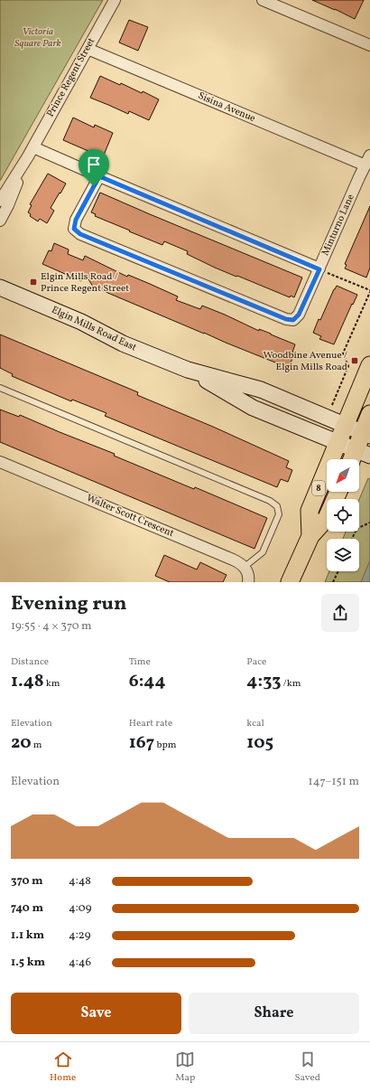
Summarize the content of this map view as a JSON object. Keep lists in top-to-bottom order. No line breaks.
{"streets":{"main road":["Elgin Mills Road East","8"],"street":["Prince Regent Street","Sisina Avenue","Minturno Lane","Walter Scott Crescent"]},"crossings":[["Prince Regent Street","Sisina Avenue"],["Sisina Avenue","Minturno Lane"],["Elgin Mills Road East","8"]],"parks":["Victoria Square Park"],"places":{"transit":["Elgin Mills Road / Prince Regent Street","Woodbine Avenue / Elgin Mills Road"]},"north":"bottom left","page":{"heading":["Evening run","19:55 · 4 × 370 m"],"stats":[["Distance","1.48 km"],["Time","6:44"],["Pace","4:33 /km"],["Elevation","20 m"],["Heart rate","167 bpm"],["kcal","105"]],"chart":["Elevation","147–151 m"],"list":[{"name":"370 m","note":"4:48"},{"name":"740 m","note":"4:09"},{"name":"1.1 km","note":"4:29"},{"name":"1.5 km","note":"4:46"}],"buttons":["Save","Share"],"tabs":["Home","Map","Saved"]}}
